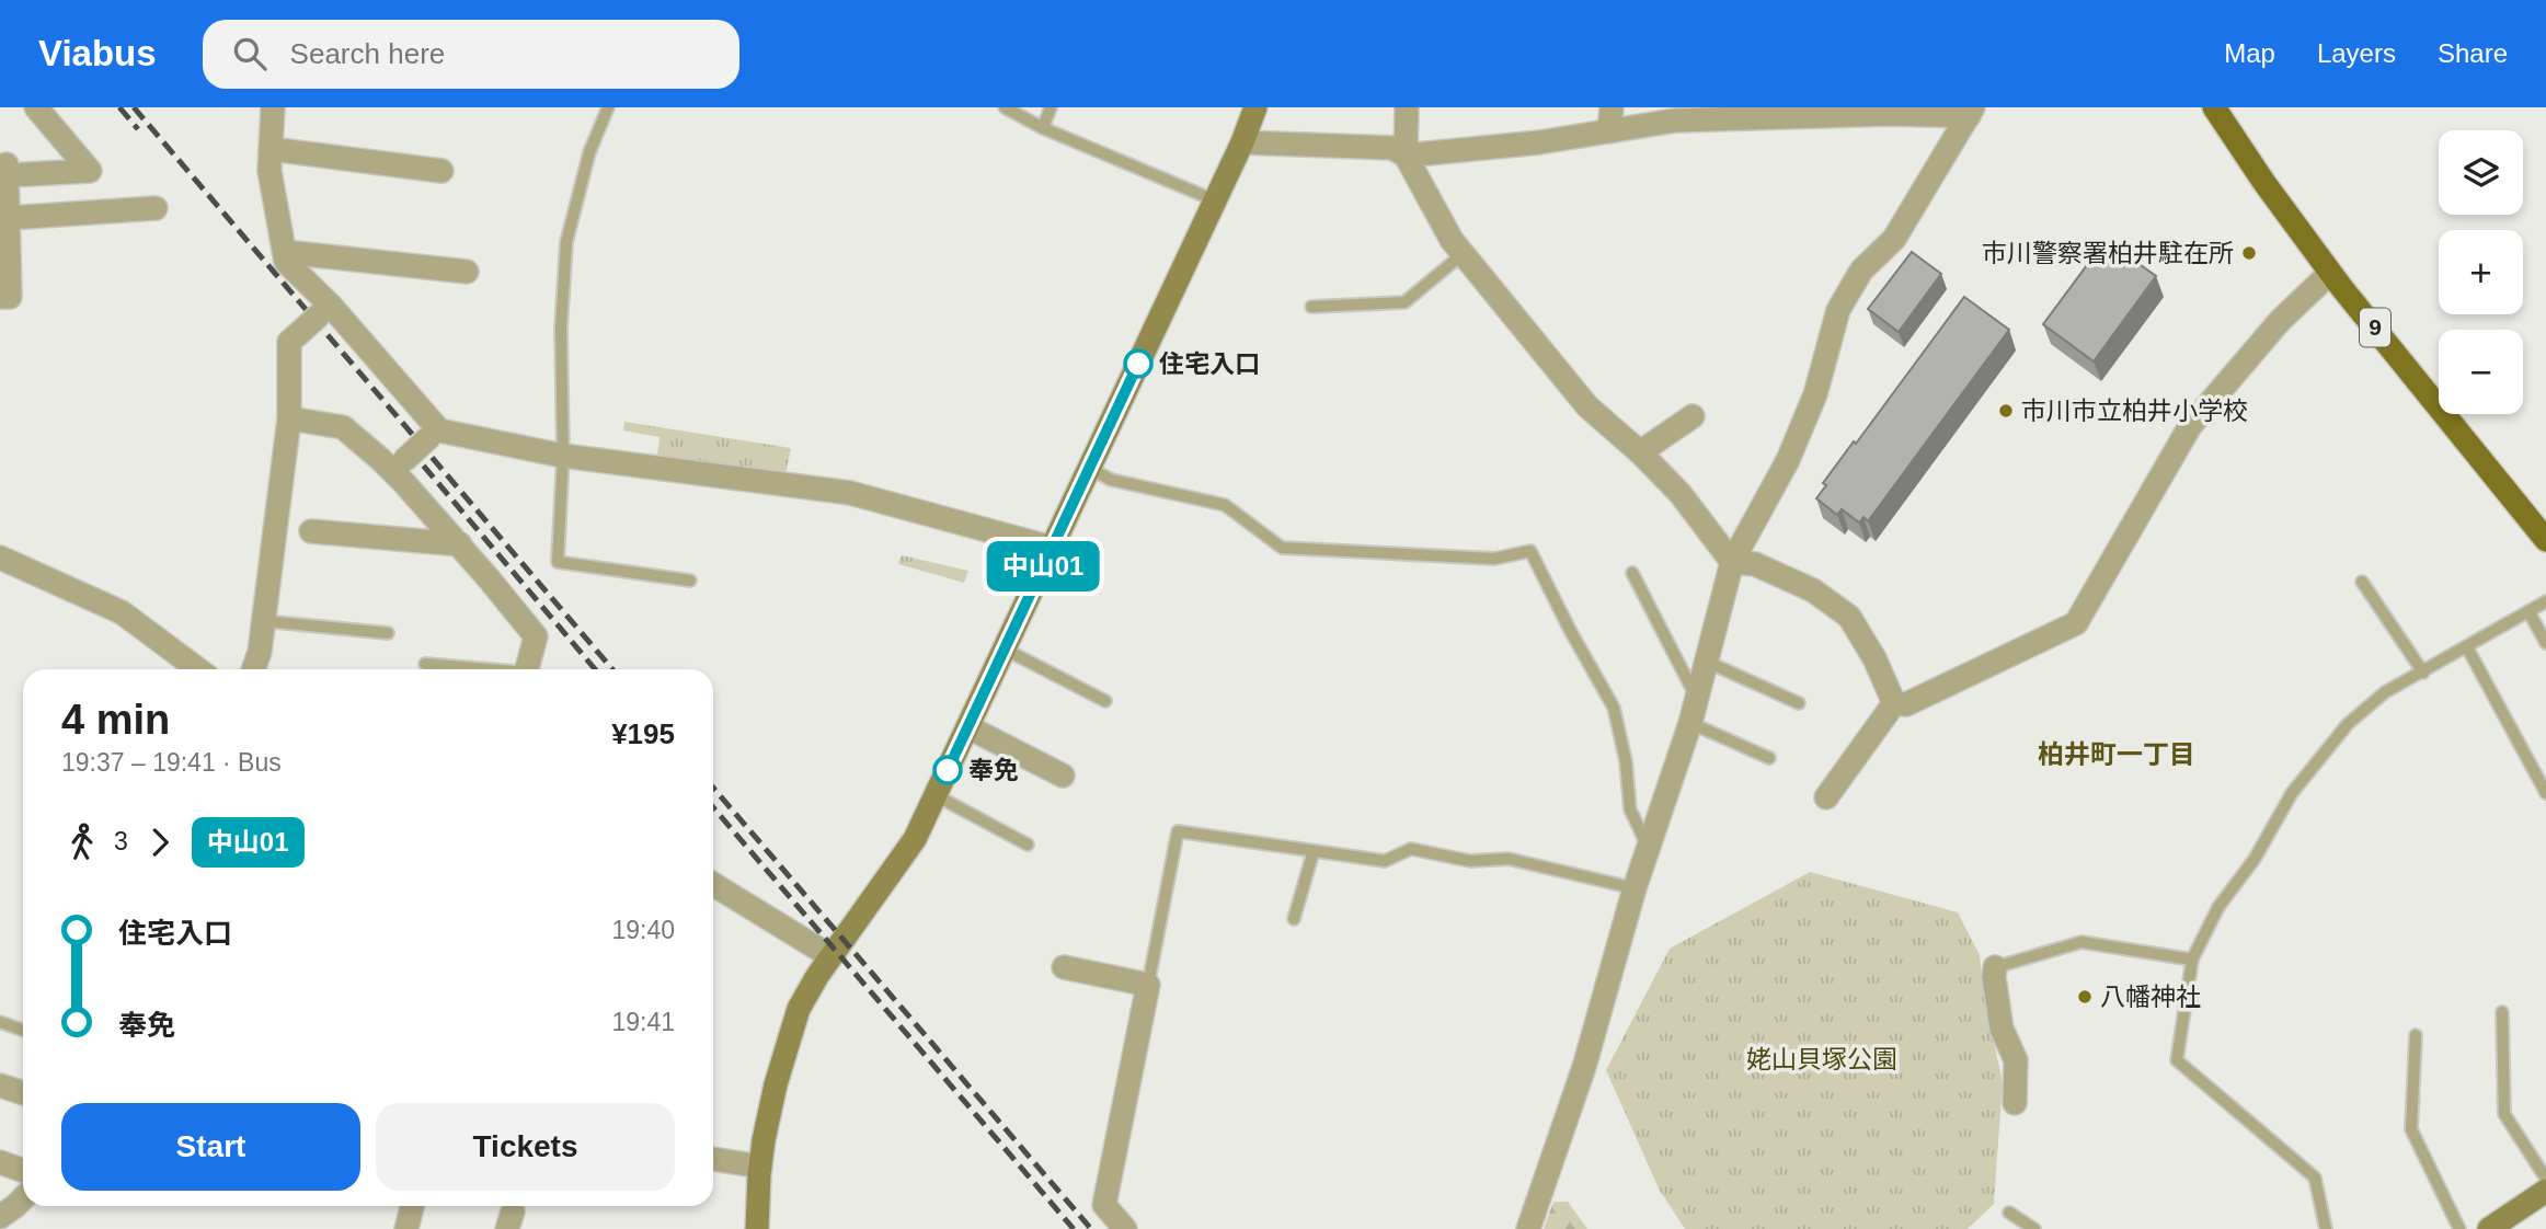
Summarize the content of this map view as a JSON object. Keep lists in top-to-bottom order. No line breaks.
{"streets":{"main road":["9"]},"districts":["柏井町一丁目"],"parks":["姥山貝塚公園"],"places":["市川警察署柏井駐在所","住宅入口","市川市立柏井小学校","奉免","八幡神社"],"lines":["bus line 中山01"],"page":{"header":"Viabus","search":"Search here","nav":["Map","Layers","Share"],"on_map":"中山01","map_buttons":["+","−"],"heading":["4 min","19:37 – 19:41 · Bus","¥195"],"legs":["3","中山01"],"list":[{"name":"住宅入口","value":"19:40"},{"name":"奉免","value":"19:41"}],"buttons":["Start","Tickets"]}}
